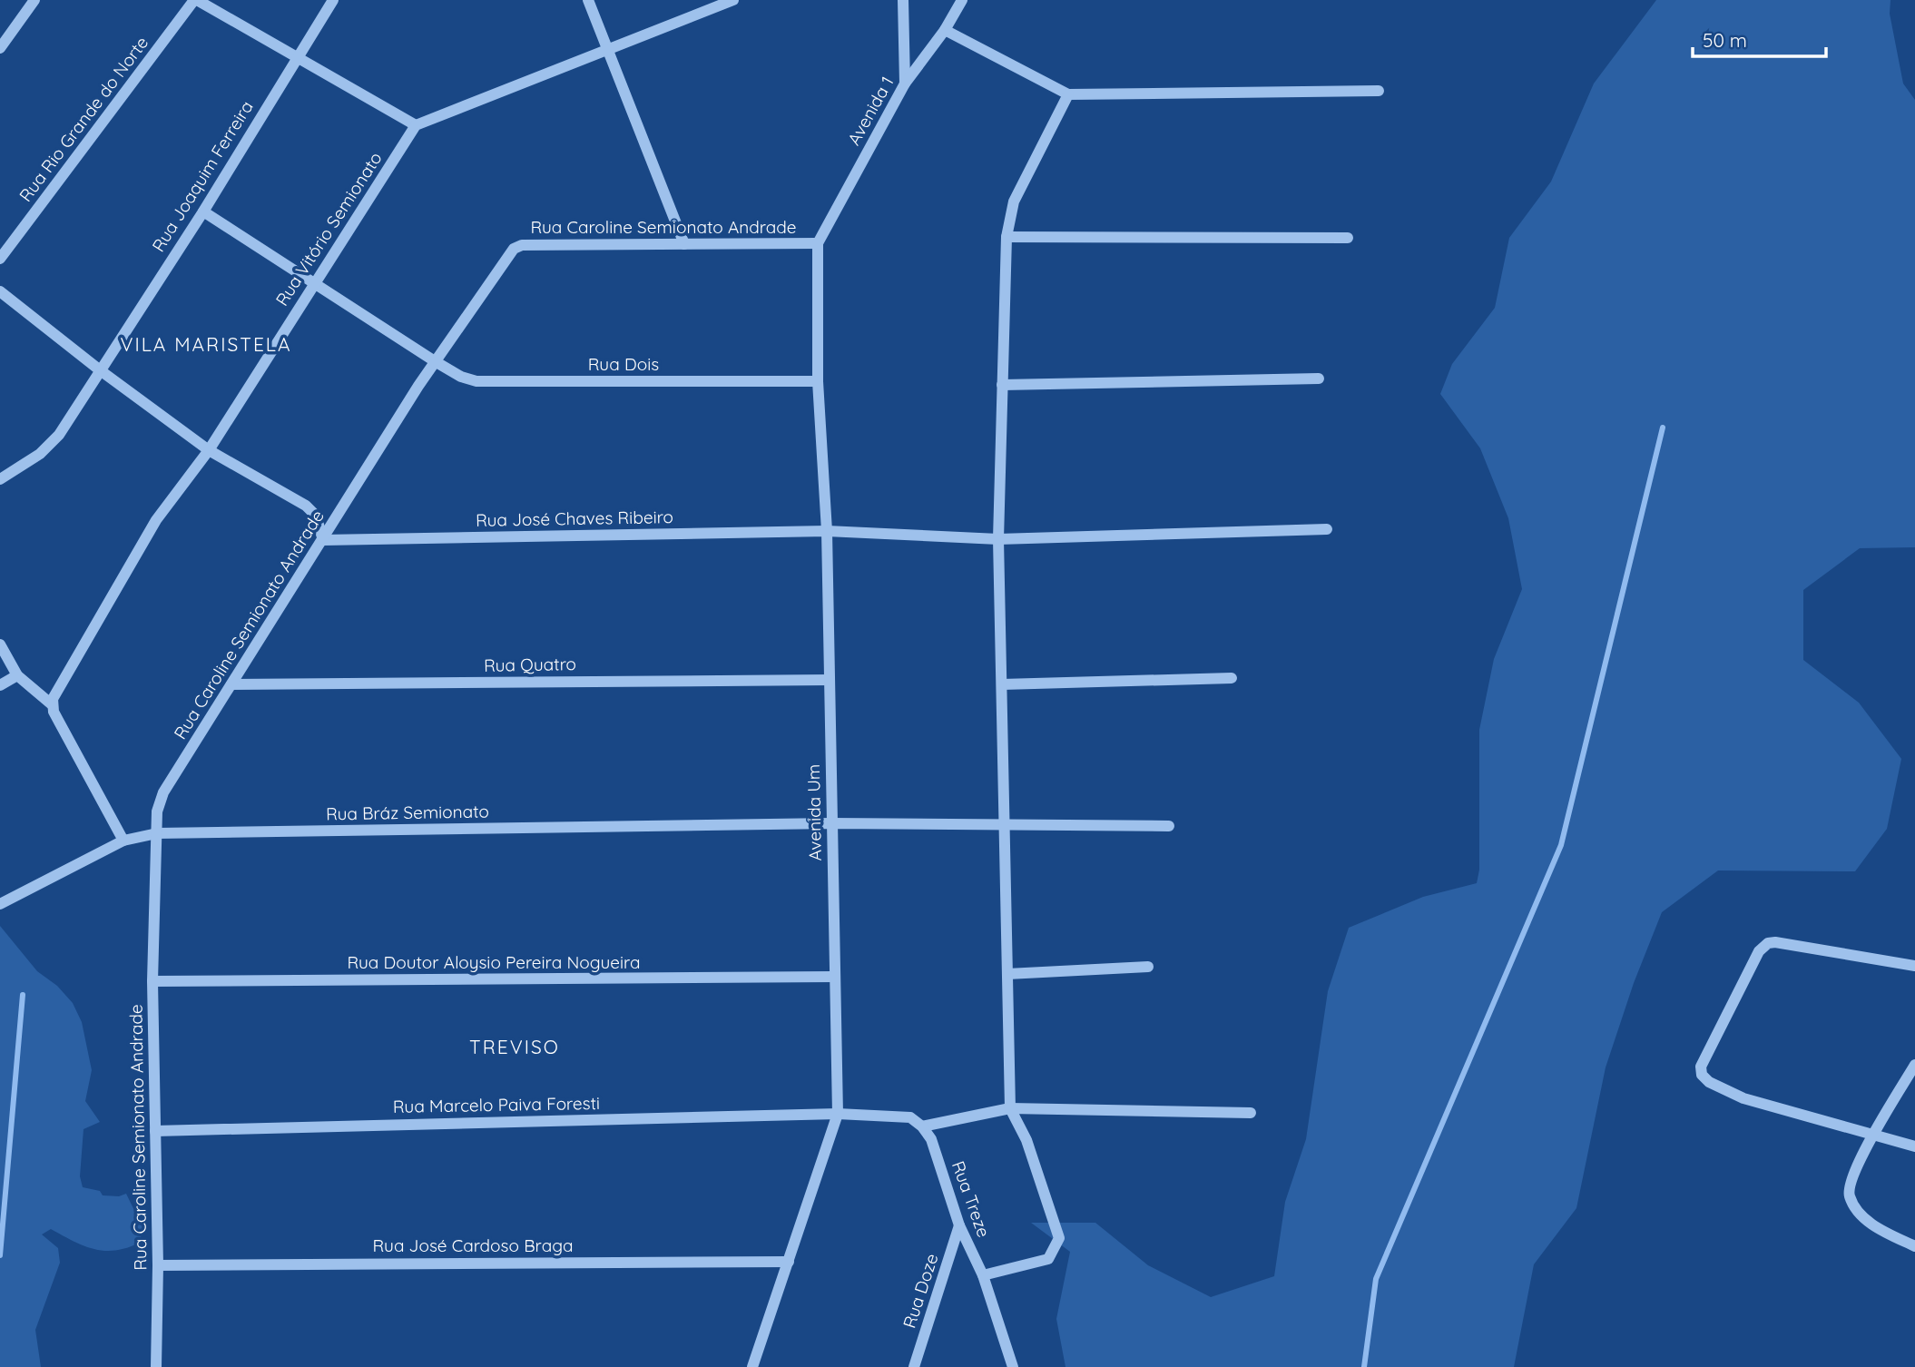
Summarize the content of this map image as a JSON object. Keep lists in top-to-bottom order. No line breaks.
{"streets":{"street":["Avenida 1","Rua Rio Grande do Norte","Rua Joaquim Ferreira","Rua Caroline Semionato Andrade","Rua Vitório Semionato","Rua Dois","Rua José Chaves Ribeiro","Rua Quatro","Rua Bráz Semionato","Avenida Um","Rua Doutor Aloysio Pereira Nogueira","Rua Marcelo Paiva Foresti","Rua Treze","Rua José Cardoso Braga","Rua Doze"]},"crossings":[["Avenida 1","Rua Caroline Semionato Andrade"],["Avenida 1","Avenida Um"],["Rua Joaquim Ferreira","Rua Dois"],["Rua Caroline Semionato Andrade","Rua Dois"],["Rua Caroline Semionato Andrade","Rua José Chaves Ribeiro"],["Rua Caroline Semionato Andrade","Rua Quatro"],["Rua Caroline Semionato Andrade","Rua Bráz Semionato"],["Rua Caroline Semionato Andrade","Avenida Um"],["Rua Caroline Semionato Andrade","Rua Doutor Aloysio Pereira Nogueira"],["Rua Caroline Semionato Andrade","Rua Marcelo Paiva Foresti"],["Rua Caroline Semionato Andrade","Rua José Cardoso Braga"],["Rua Vitório Semionato","Rua Dois"],["Rua Dois","Avenida Um"],["Rua José Chaves Ribeiro","Avenida Um"],["Rua Quatro","Avenida Um"],["Rua Bráz Semionato","Avenida Um"],["Avenida Um","Rua Doutor Aloysio Pereira Nogueira"],["Avenida Um","Rua Marcelo Paiva Foresti"],["Avenida Um","Rua José Cardoso Braga"],["Rua Treze","Rua Doze"]],"districts":["VILA MARISTELA","TREVISO"],"scale_bar":"50 m"}
